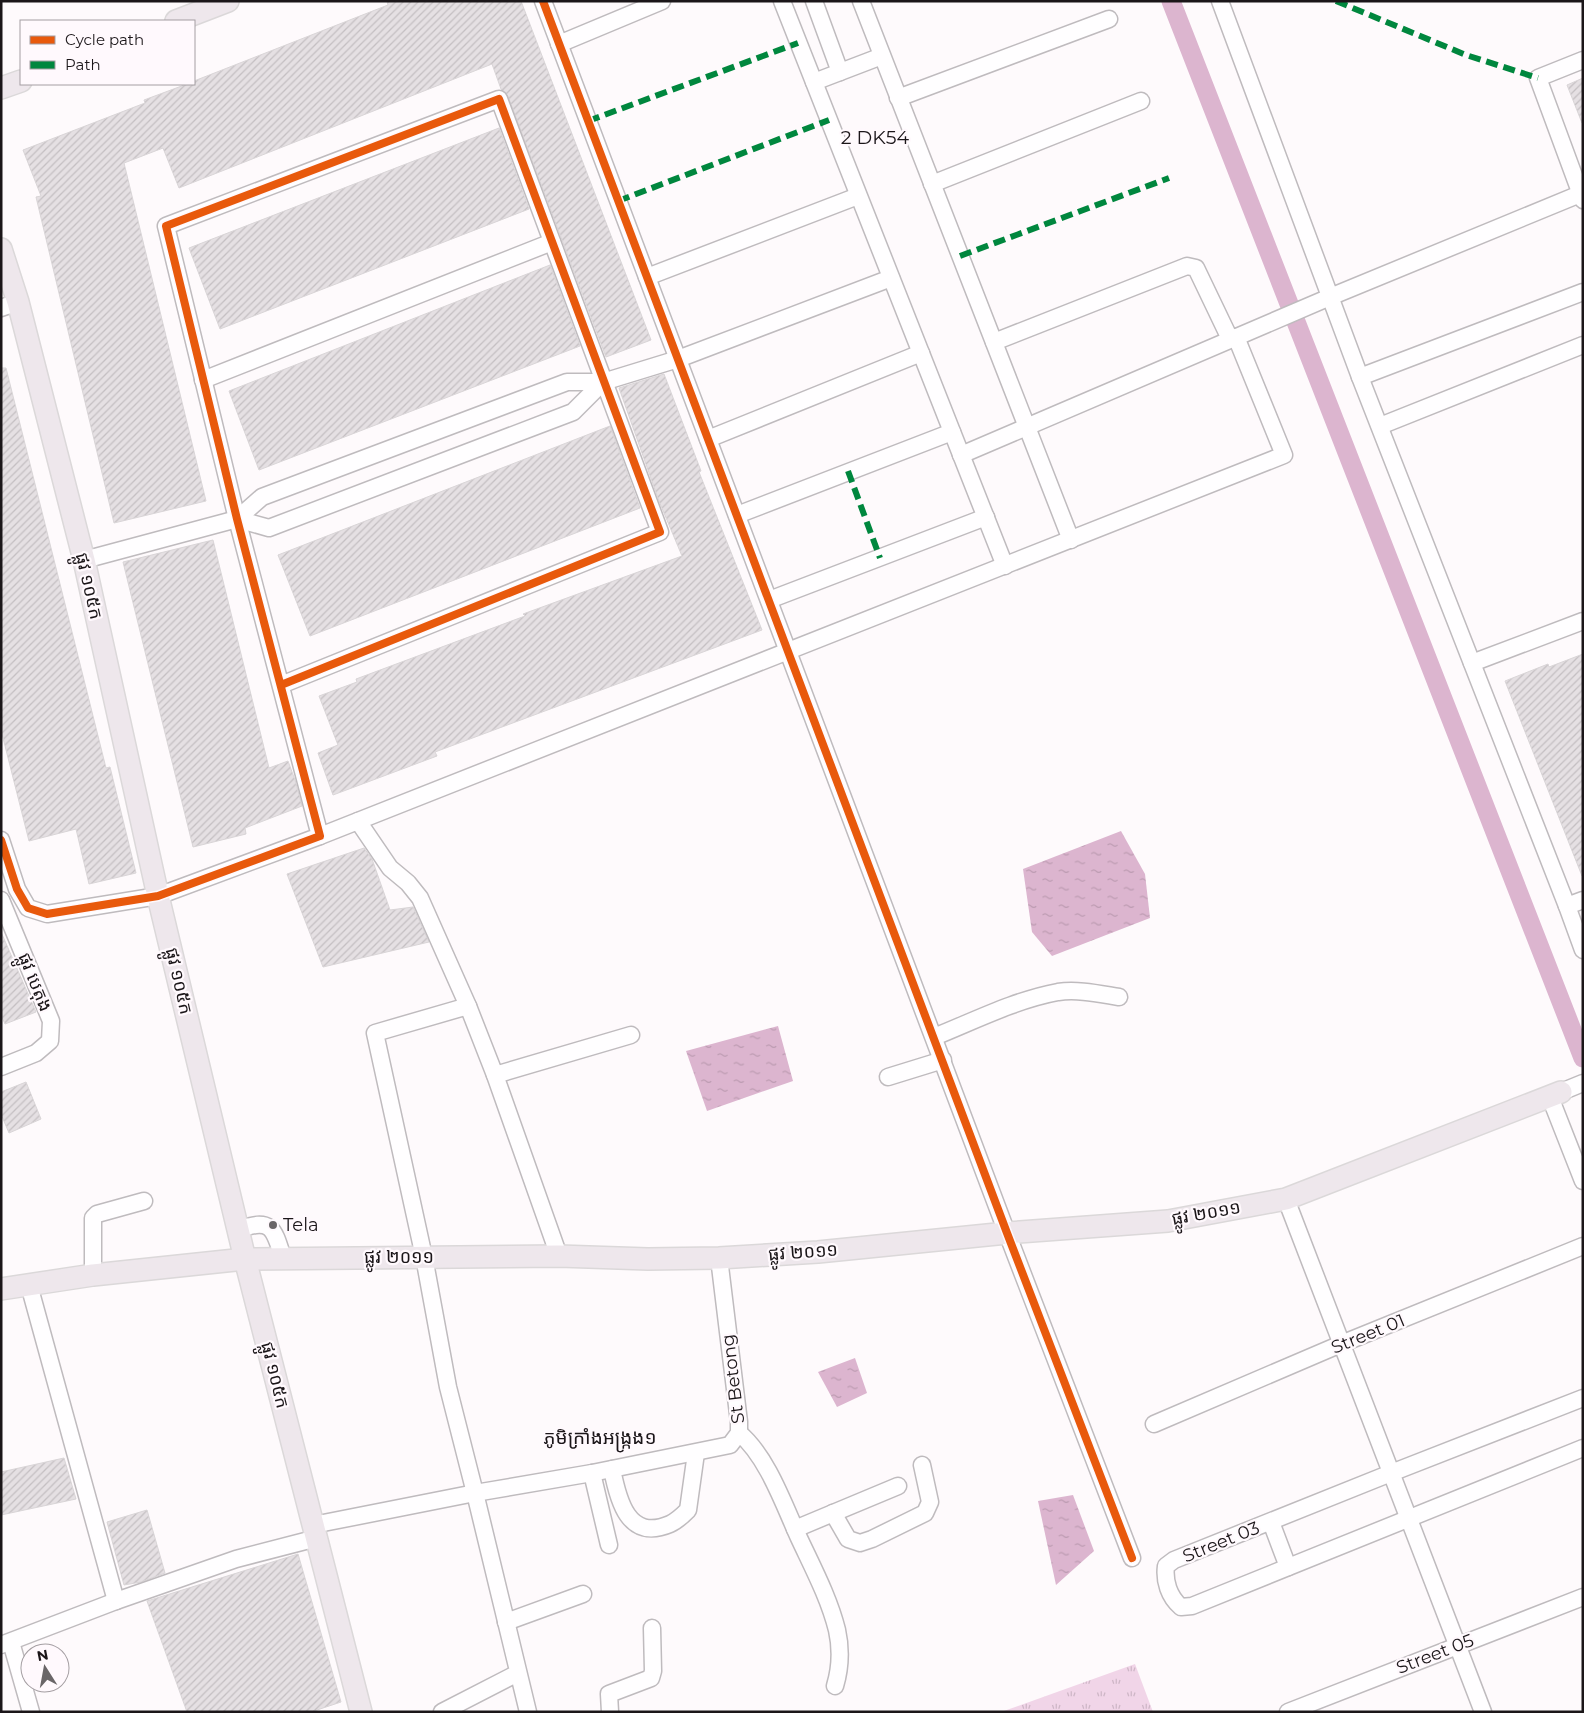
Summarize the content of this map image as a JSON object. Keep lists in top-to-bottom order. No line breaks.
{"streets":{"main road":["ផ្លូវ ១០៥ក","ផ្លូវ ២០១១"],"street":["ផ្លូវ បេតុង","Street 01","St Betong","Street 03","Street 05"]},"crossings":[["ផ្លូវ ១០៥ក","ផ្លូវ ២០១១"],["ផ្លូវ ១០៥ក","St Betong"],["ផ្លូវ ២០១១","St Betong"]],"districts":["2 DK54","ភូមិក្រាំងអង្រ្កង១"],"places":["Tela"],"legend":["Cycle path","Path"],"north":"top"}
